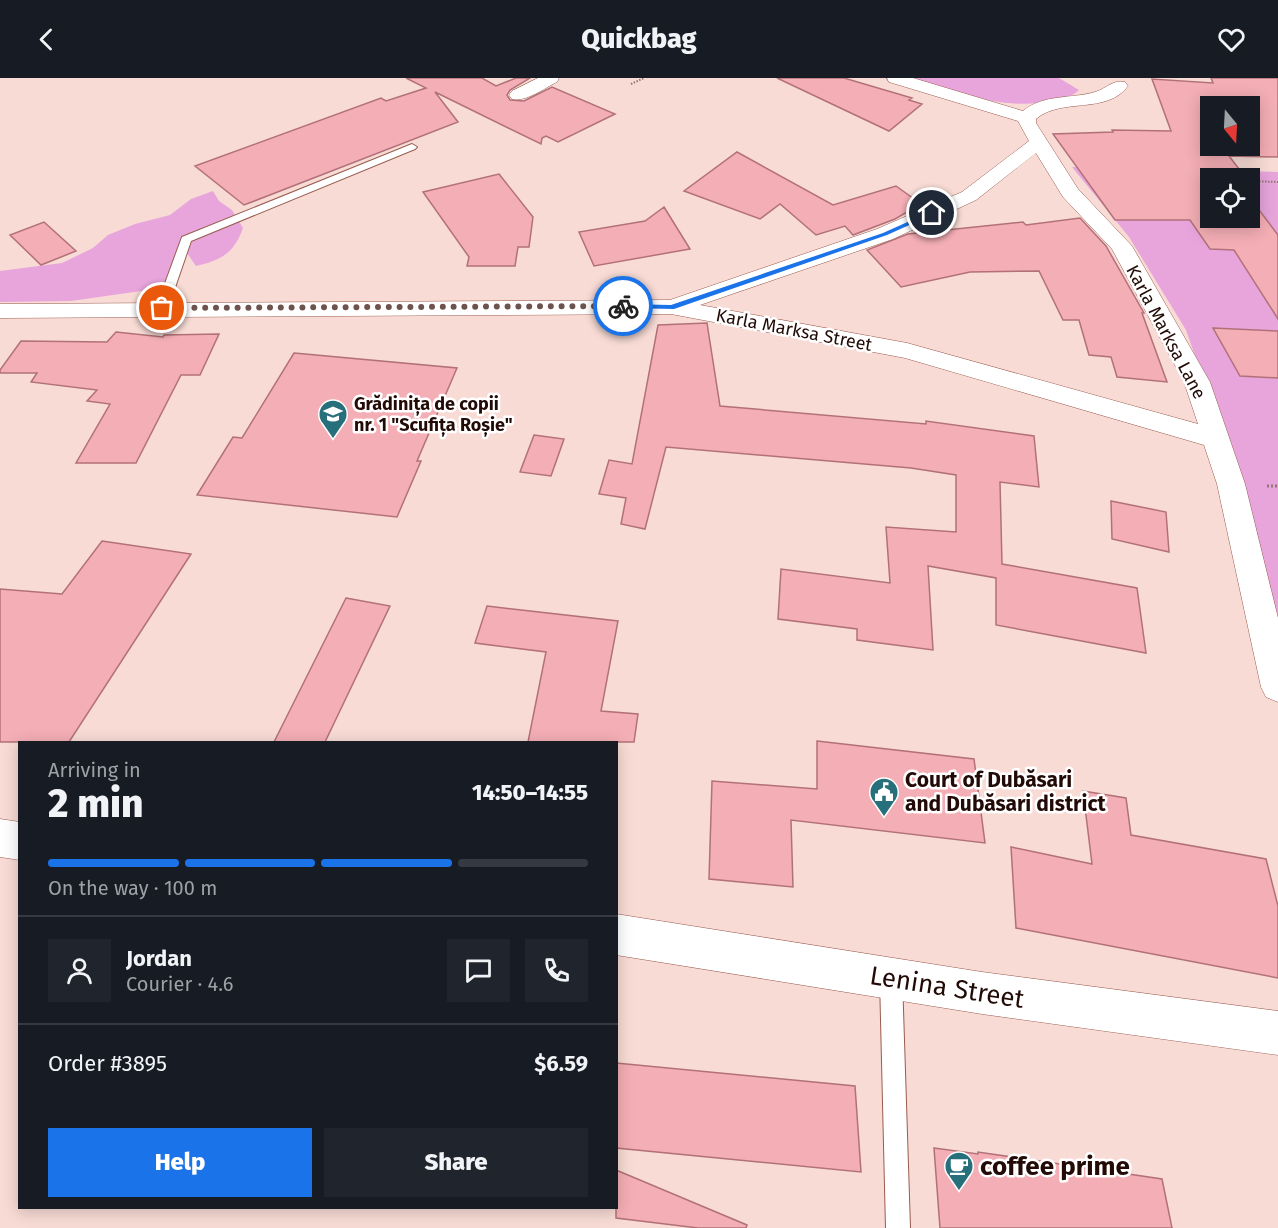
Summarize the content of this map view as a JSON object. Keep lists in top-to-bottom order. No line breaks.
{"streets":{"street":["Karla Marksa Street","Karla Marksa Lane","Lenina Street"]},"crossings":[["Karla Marksa Street","Karla Marksa Lane"]],"places":{"school or university":["Grădinița de copii nr. 1 \"Scufița Roșie\""],"public building":["Court of Dubăsari and Dubăsari district"],"cafe":["coffee prime"]},"north":"bottom","page":{"header":"Quickbag","heading":["2 min","Arriving in","14:50–14:55"],"panel":["Jordan","Courier · 4.6","Order #3895","$6.59"],"bar":"On the way · 100 m","buttons":["Help","Share"]}}
